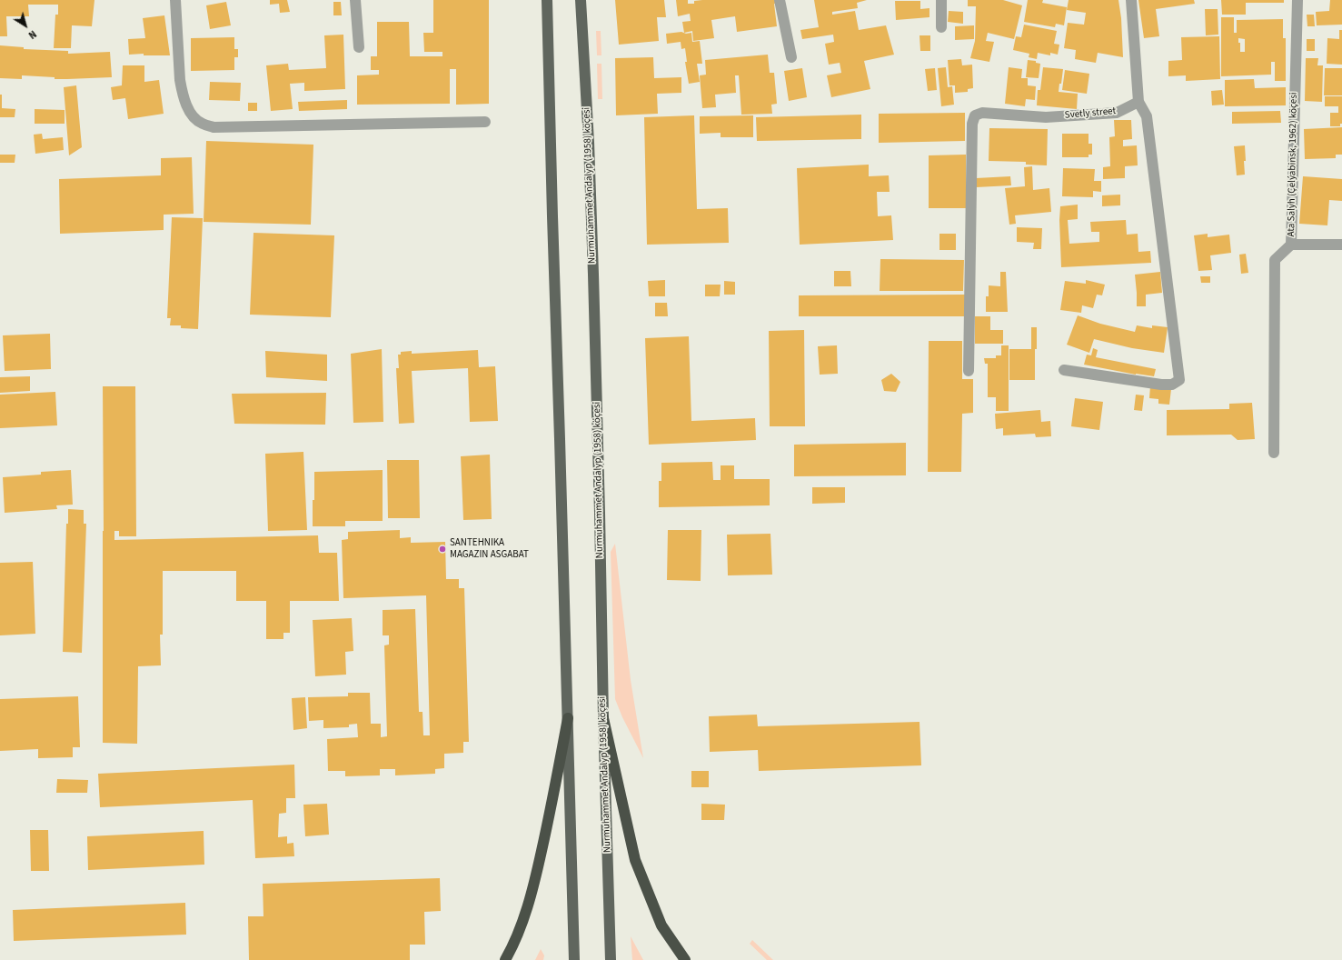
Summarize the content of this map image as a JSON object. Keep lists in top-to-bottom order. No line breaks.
{"streets":{"main road":["Nurmuhammet Andalyp (1958) köçesi"],"street":["Svetly street","Ata Salyh (Çelýabinsk, 1962) köçesi"]},"places":["SANTEHNIKA MAGAZIN ASGABAT"],"north":"bottom right"}
